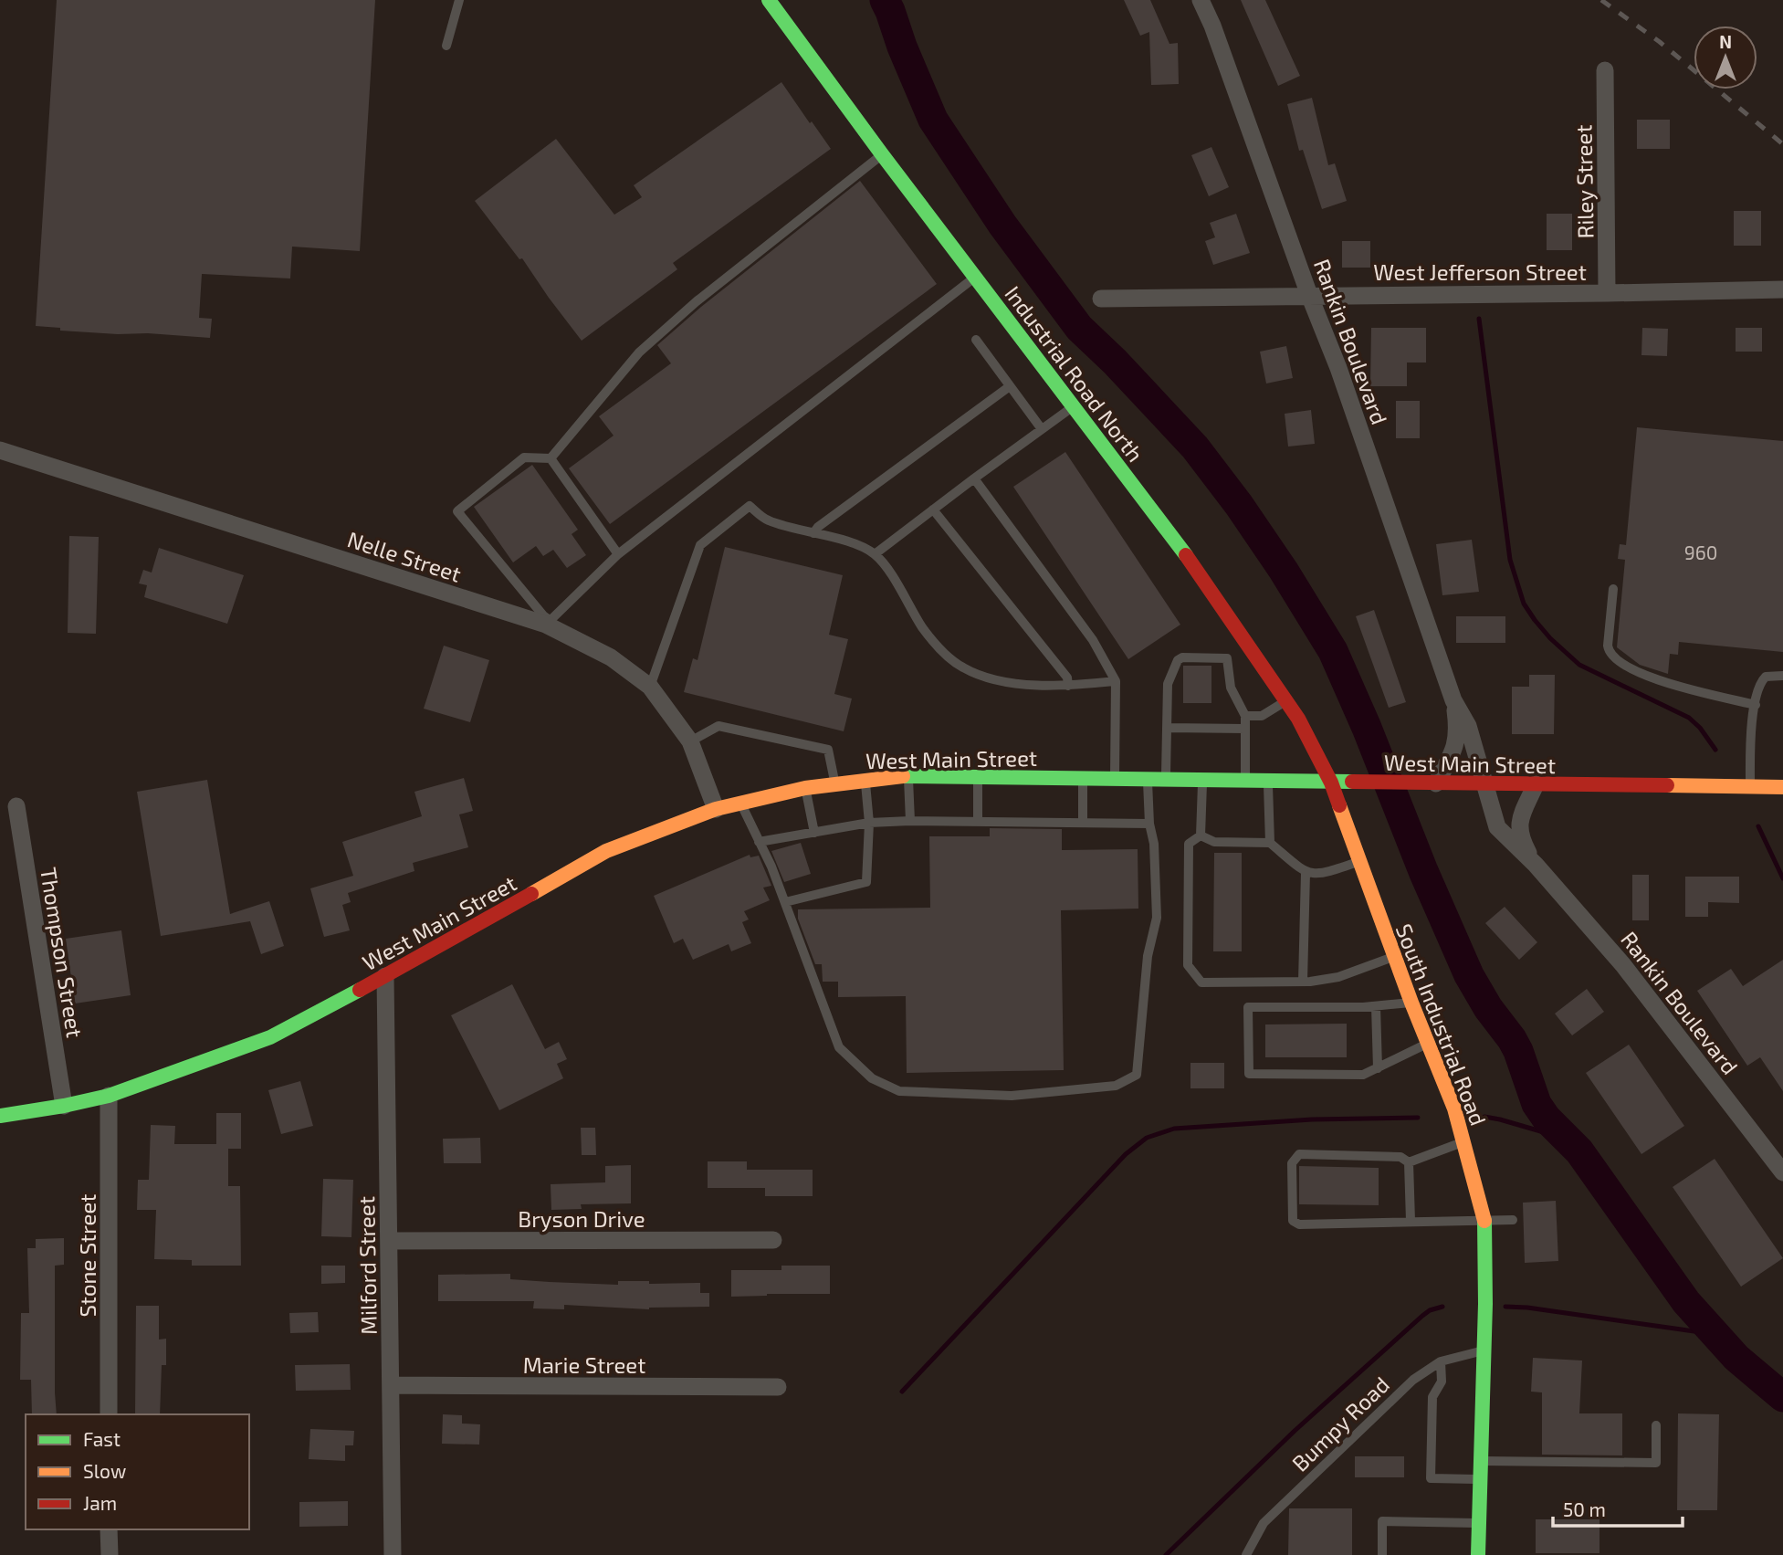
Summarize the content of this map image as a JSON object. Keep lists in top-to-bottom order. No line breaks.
{"streets":{"main road":["Industrial Road North","West Main Street","South Industrial Road"],"street":["Riley Street","West Jefferson Street","Rankin Boulevard","Nelle Street","Thompson Street","Bryson Drive","Stone Street","Milford Street","Marie Street"],"lane":["Bumpy Road"]},"crossings":[["Riley Street","West Jefferson Street"],["West Jefferson Street","Rankin Boulevard"],["Rankin Boulevard","West Main Street"],["Industrial Road North","West Main Street"],["Industrial Road North","South Industrial Road"],["Nelle Street","West Main Street"],["West Main Street","Thompson Street"],["West Main Street","South Industrial Road"],["West Main Street","Stone Street"],["West Main Street","Milford Street"],["South Industrial Road","Bumpy Road"],["Bryson Drive","Milford Street"],["Milford Street","Marie Street"]],"house_numbers":["960"],"legend":["Fast","Slow","Jam"],"scale_bar":"50 m","north":"top"}
